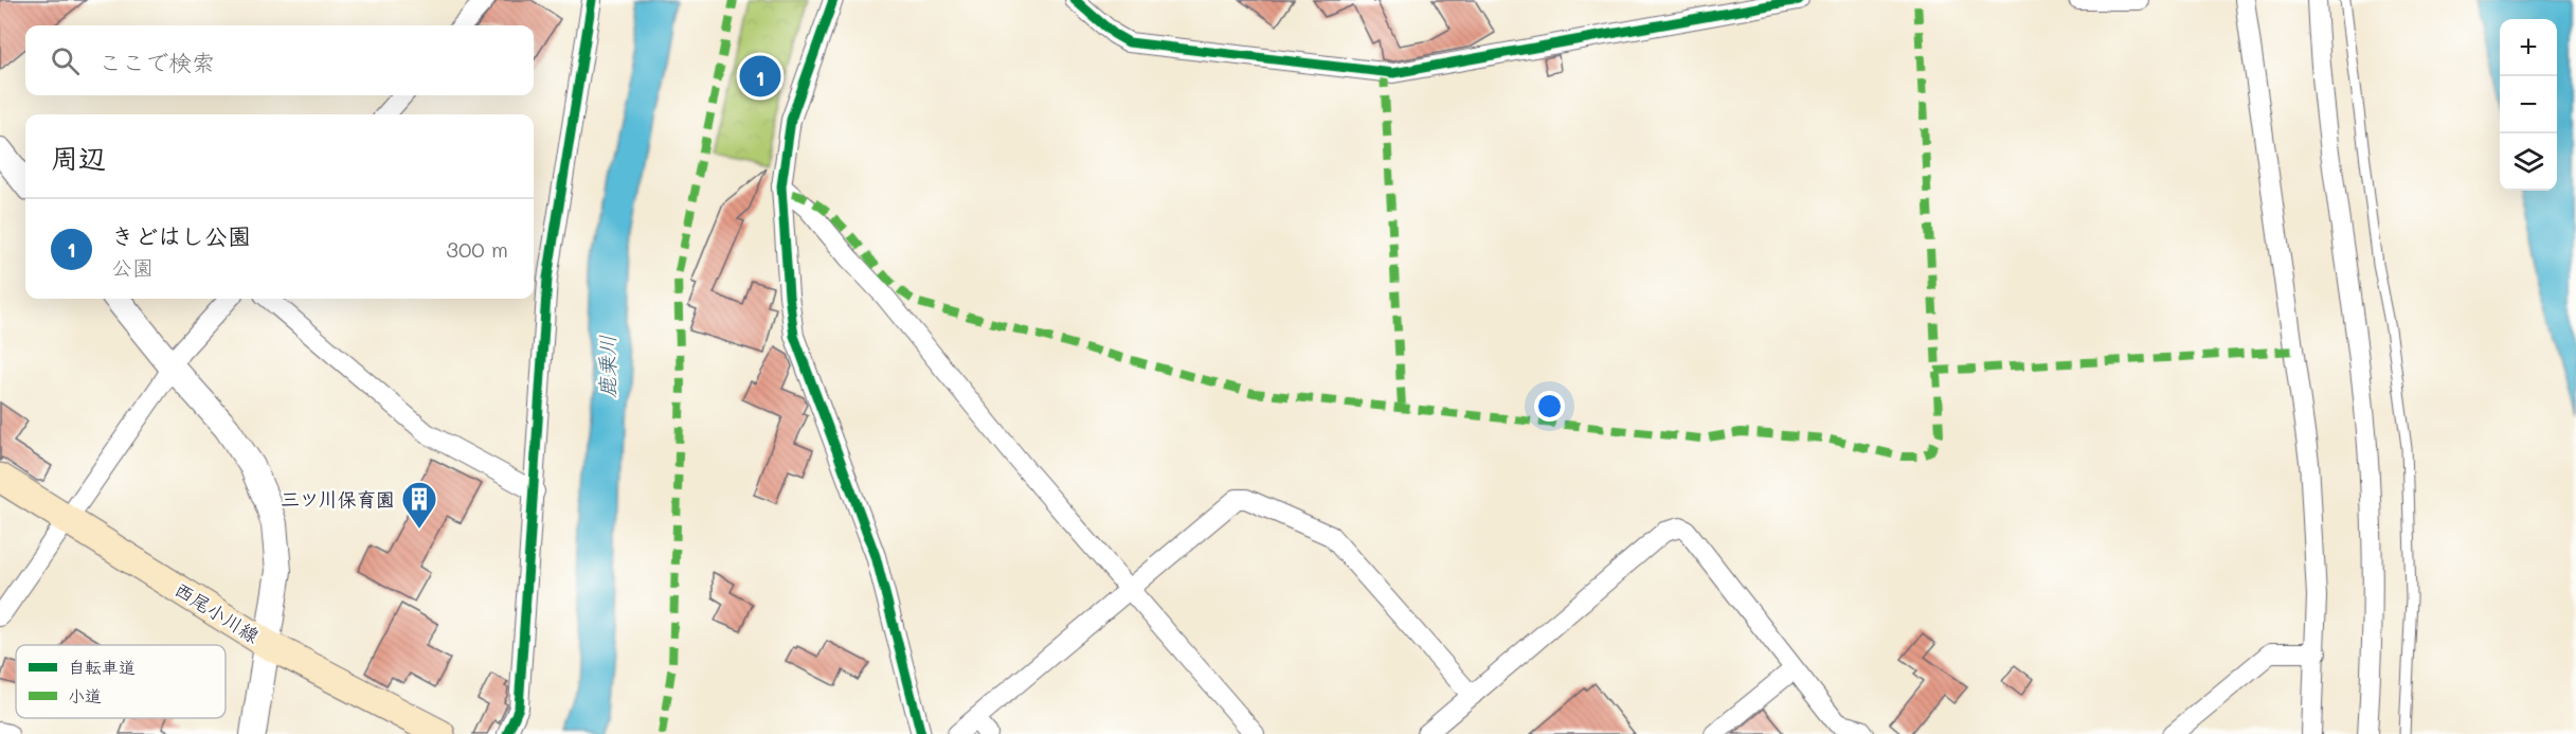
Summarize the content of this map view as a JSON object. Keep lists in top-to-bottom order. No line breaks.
{"streets":{"main road":["西尾小川線"]},"water":["鹿乗川"],"places":{"building":["三ツ川保育園"]},"legend":["自転車道","小道"],"page":{"map_buttons":["+","−"],"search":"ここで検索","pins":"1","heading":"周辺","list":[{"mark":"1","name":"きどはし公園","note":"公園","value":"300 m"}]}}
